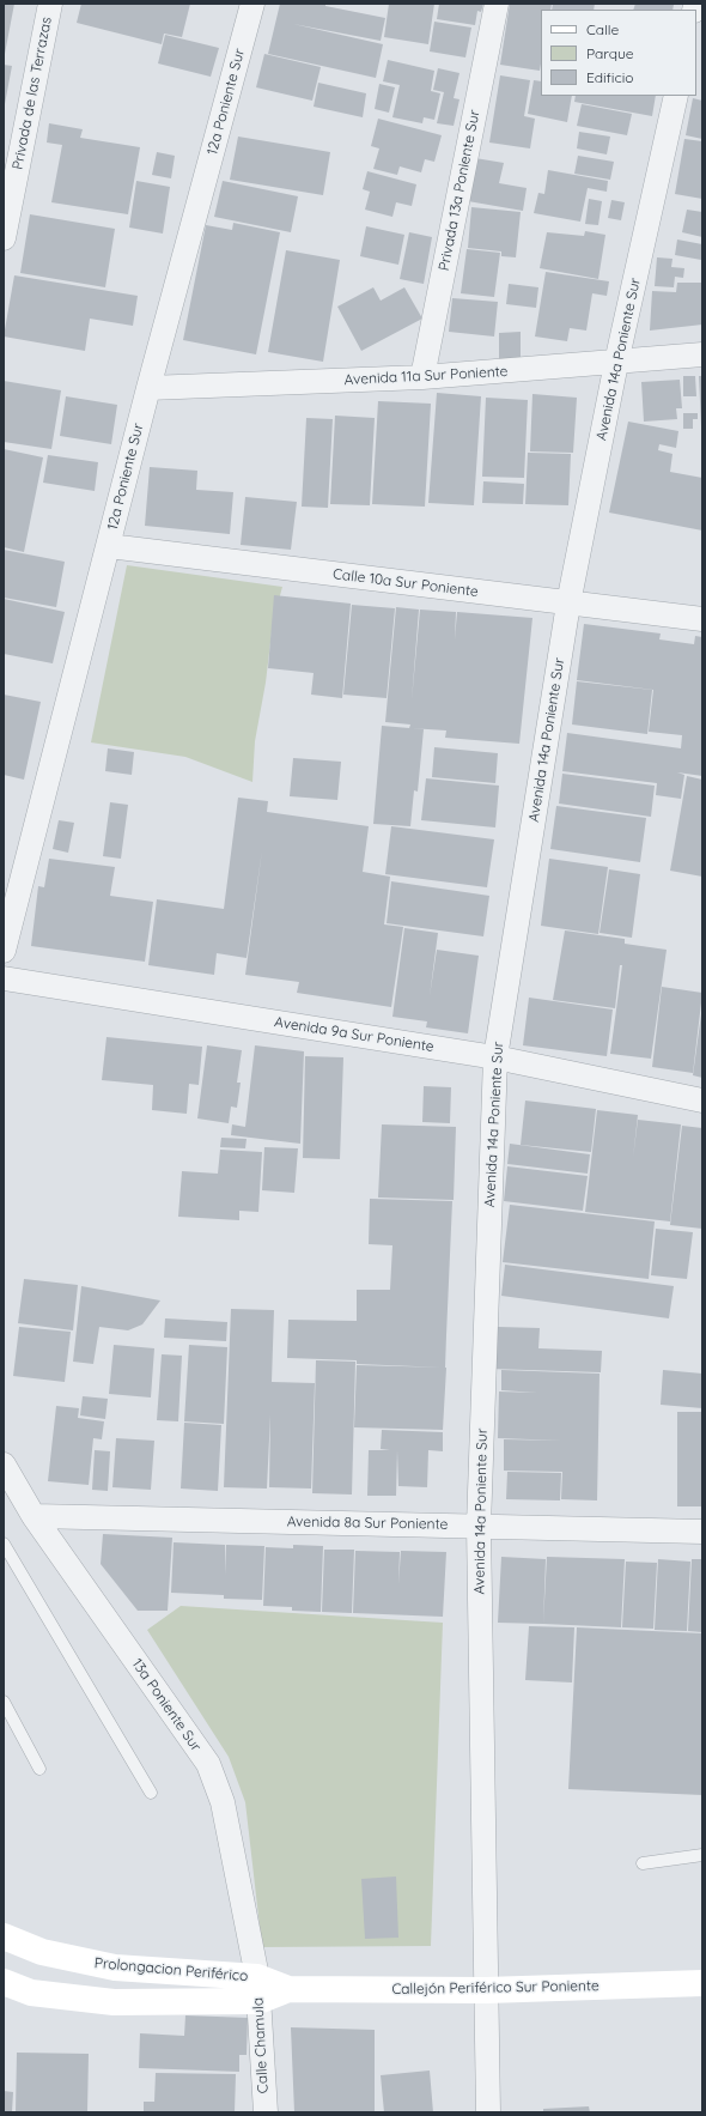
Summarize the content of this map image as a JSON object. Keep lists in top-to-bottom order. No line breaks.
{"streets":{"main road":["Prolongacion Periférico","Callejón Periférico Sur Poniente"],"street":["Privada de las Terrazas","12a Poniente Sur","Privada 13a Poniente Sur","Avenida 14a Poniente Sur","Avenida 11a Sur Poniente","Calle 10a Sur Poniente","Avenida 9a Sur Poniente","Avenida 8a Sur Poniente","13a Poniente Sur","Calle Chamula"]},"crossings":[["12a Poniente Sur","Avenida 11a Sur Poniente"],["12a Poniente Sur","Calle 10a Sur Poniente"],["Privada 13a Poniente Sur","Avenida 11a Sur Poniente"],["Avenida 14a Poniente Sur","Avenida 11a Sur Poniente"],["Avenida 14a Poniente Sur","Calle 10a Sur Poniente"],["Avenida 14a Poniente Sur","Avenida 9a Sur Poniente"],["Avenida 14a Poniente Sur","Avenida 8a Sur Poniente"],["Avenida 14a Poniente Sur","Callejón Periférico Sur Poniente"],["Avenida 8a Sur Poniente","13a Poniente Sur"],["13a Poniente Sur","Prolongacion Periférico"],["13a Poniente Sur","Callejón Periférico Sur Poniente"],["13a Poniente Sur","Calle Chamula"],["Prolongacion Periférico","Callejón Periférico Sur Poniente"],["Prolongacion Periférico","Calle Chamula"],["Callejón Periférico Sur Poniente","Calle Chamula"]],"legend":["Calle","Parque","Edificio"]}
